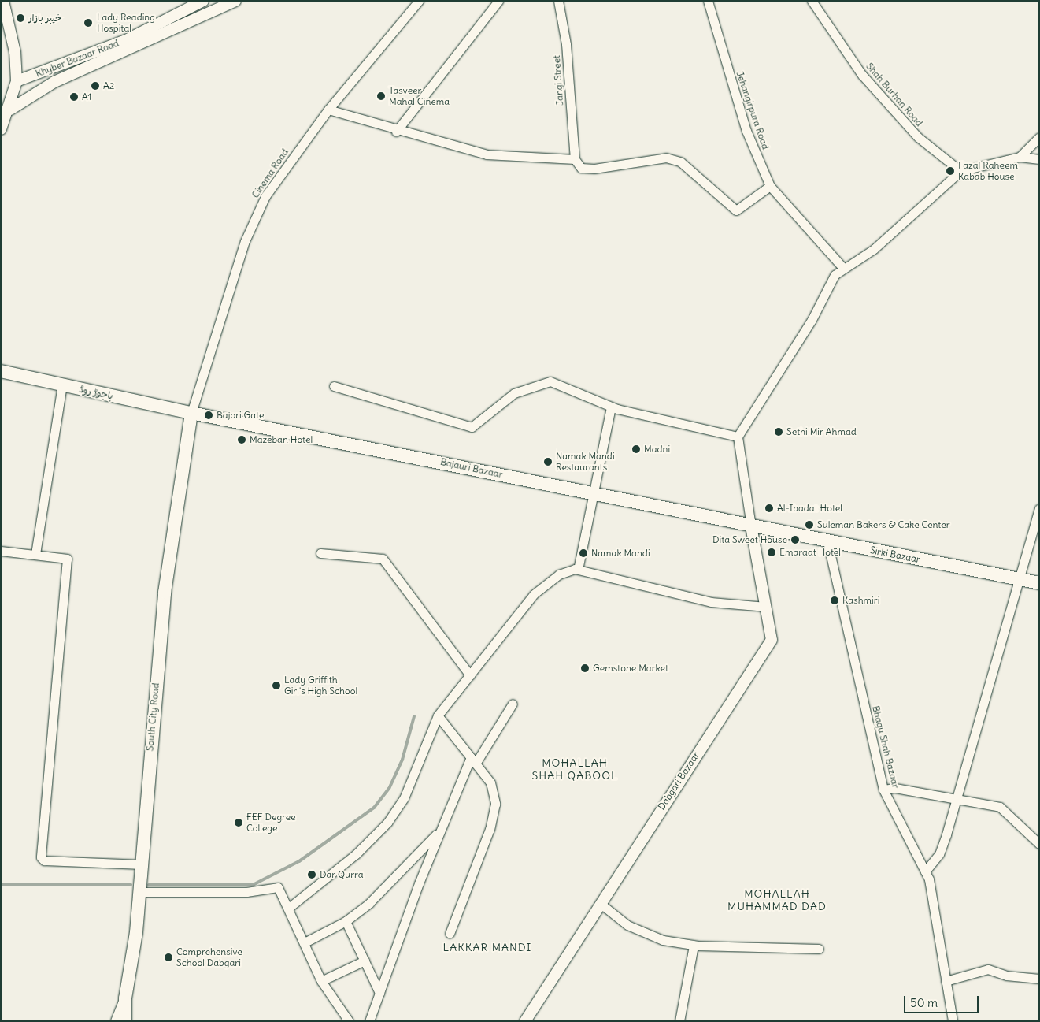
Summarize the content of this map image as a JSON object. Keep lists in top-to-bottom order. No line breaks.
{"streets":{"main road":["باجوڑ روڈ","Bajauri Bazaar","Sirki Bazaar","South City Road"],"street":["Khyber Bazaar Road","Jangi Street","Shah Burhan Road","Jehangirpura Road","Cinema Road","Bhagu Shah Bazaar","Dabgari Bazaar"]},"crossings":[["Cinema Road","باجوڑ روڈ"],["Cinema Road","Bajauri Bazaar"],["Cinema Road","South City Road"],["باجوڑ روڈ","Bajauri Bazaar"],["باجوڑ روڈ","South City Road"],["Bajauri Bazaar","Sirki Bazaar"],["Bajauri Bazaar","South City Road"],["Bajauri Bazaar","Dabgari Bazaar"],["Sirki Bazaar","Bhagu Shah Bazaar"],["Sirki Bazaar","Dabgari Bazaar"]],"districts":["MOHALLAH SHAH QABOOL","MOHALLAH MUHAMMAD DAD","LAKKAR MANDI"],"places":["خیبر بازار","Lady Reading Hospital","A2","Tasveer Mahal Cinema","A1","Fazal Raheem Kabab House","Bajori Gate","Sethi Mir Ahmad","Mazeban Hotel","Madni","Namak Mandi Restaurants","Al-Ibadat Hotel","Suleman Bakers & Cake Center","Dita Sweet House","Emaraat Hotel","Namak Mandi","Kashmiri","Gemstone Market","Lady Griffith Girl's High School","FEF Degree College","Dar Qurra","Comprehensive School Dabgari"],"scale_bar":"50 m"}
